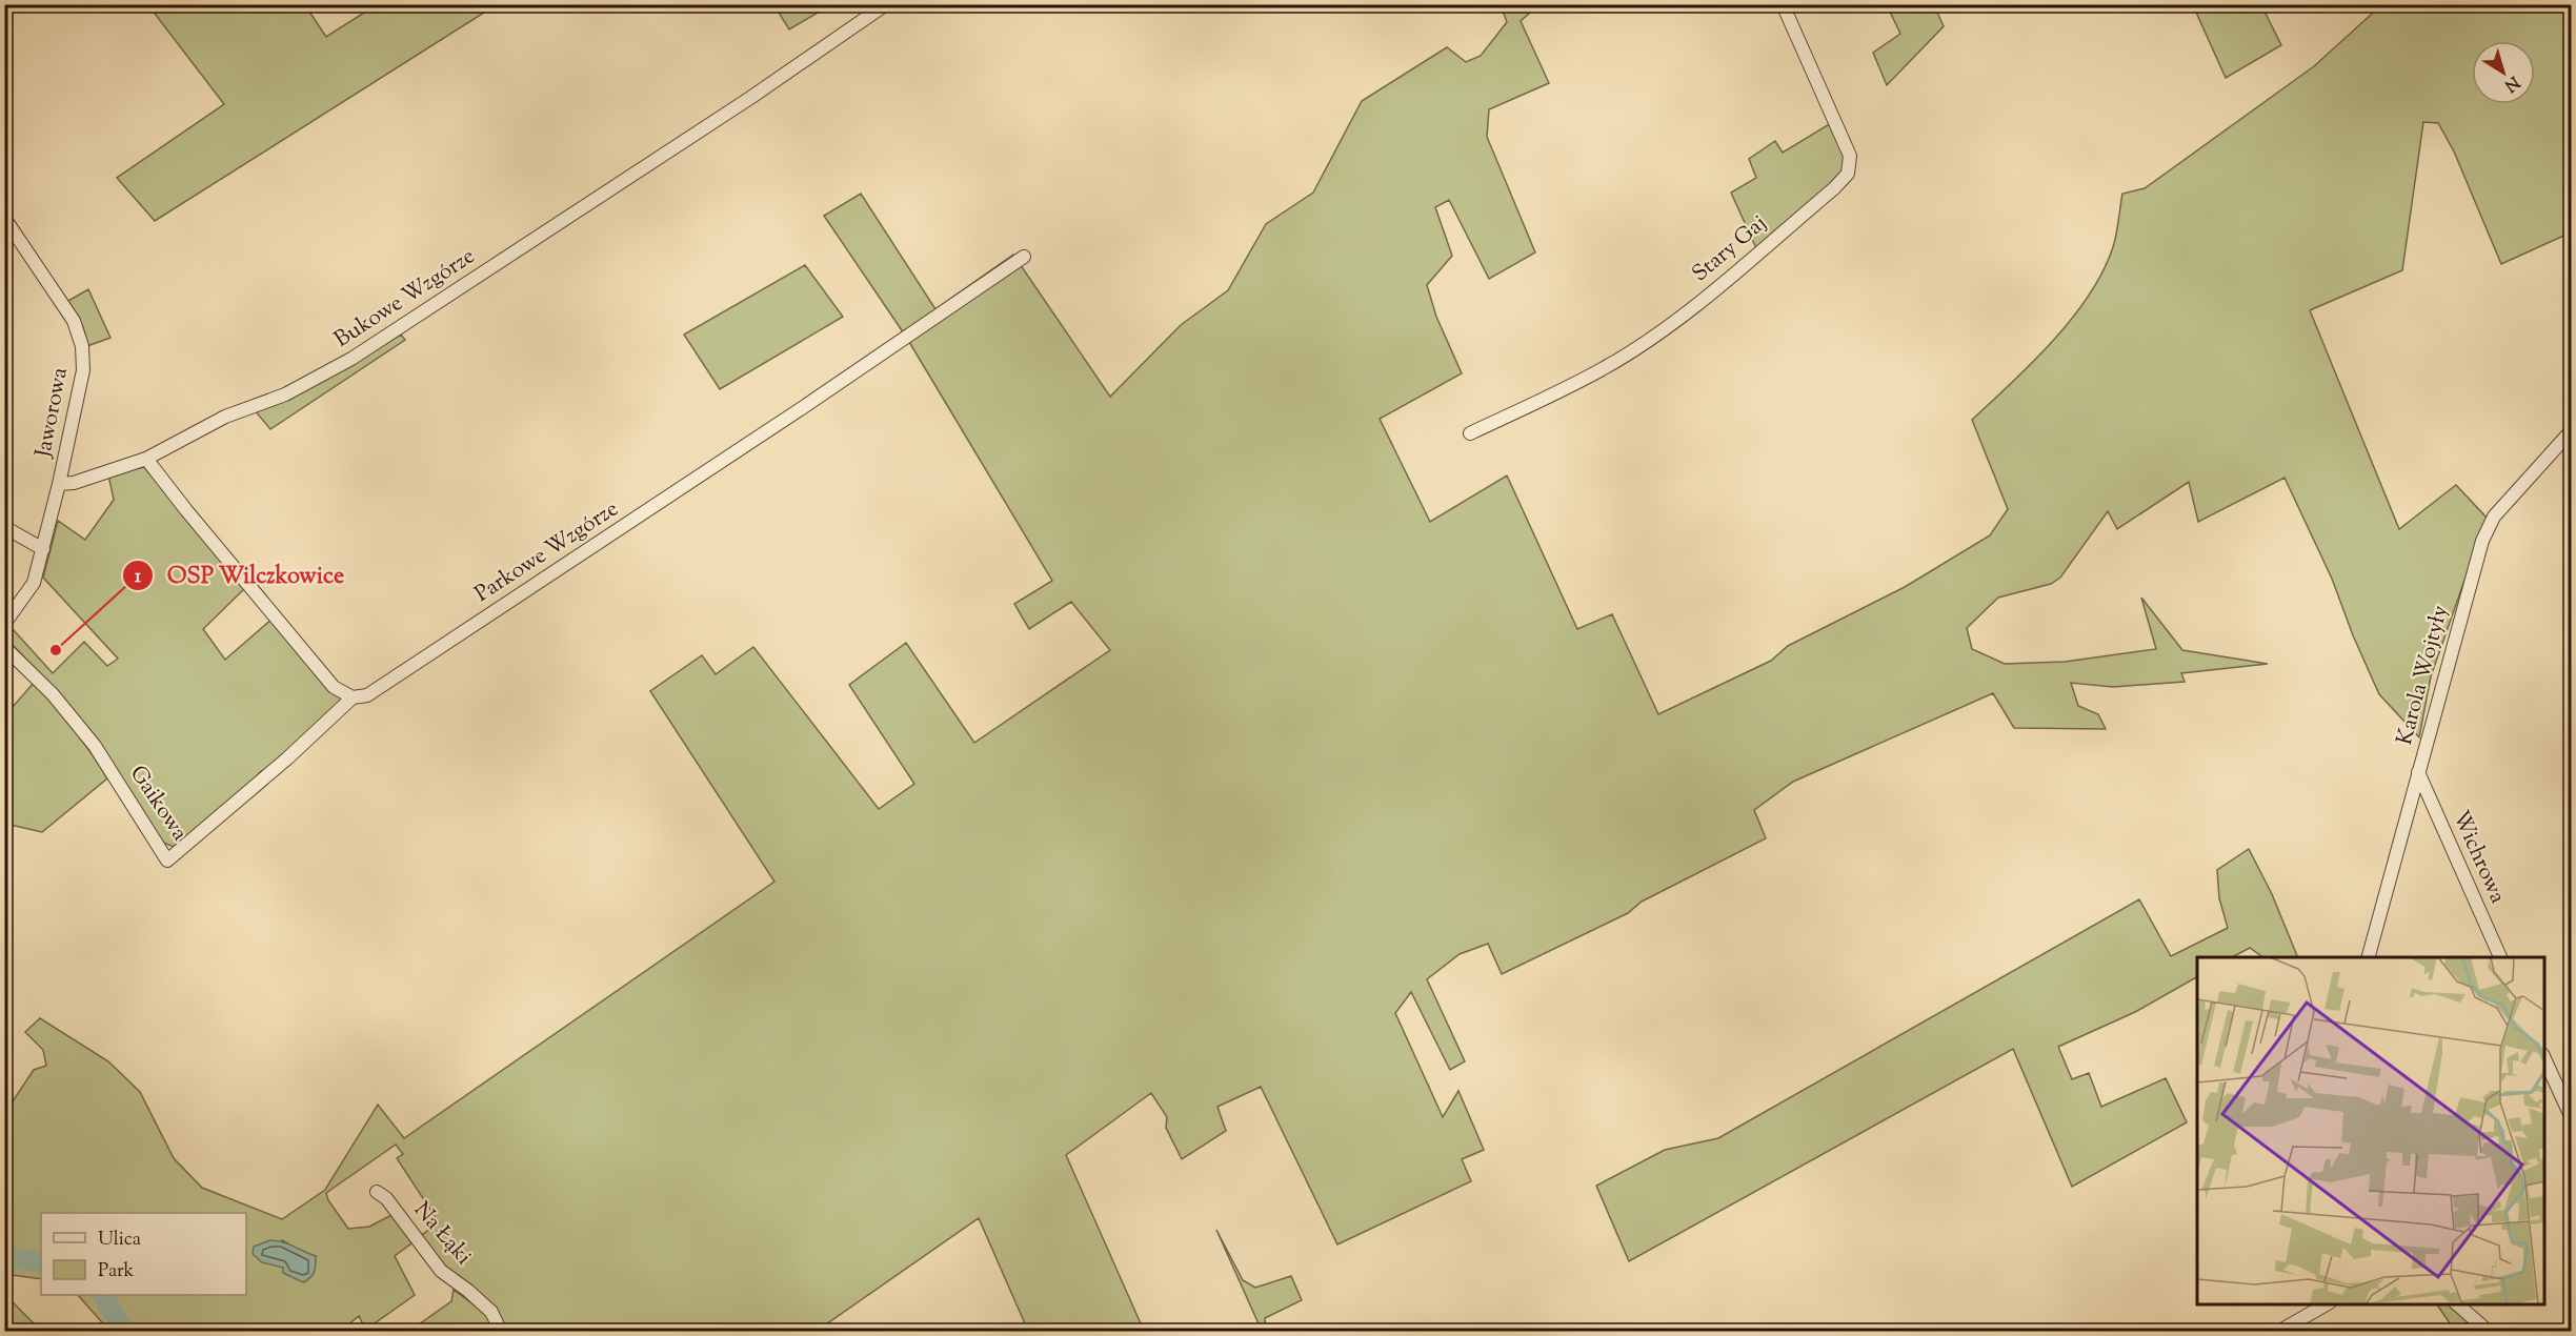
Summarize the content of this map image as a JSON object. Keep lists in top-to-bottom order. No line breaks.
{"streets":{"street":["Stary Gaj","Bukowe Wzgórze","Jaworowa","Parkowe Wzgórze","Karola Wojtyły","Gaikowa","Wichrowa","Na Łąki"]},"crossings":[["Bukowe Wzgórze","Jaworowa"],["Parkowe Wzgórze","Gaikowa"],["Karola Wojtyły","Wichrowa"]],"places":["OSP Wilczkowice"],"legend":["Ulica","Park"],"north":"bottom right"}
